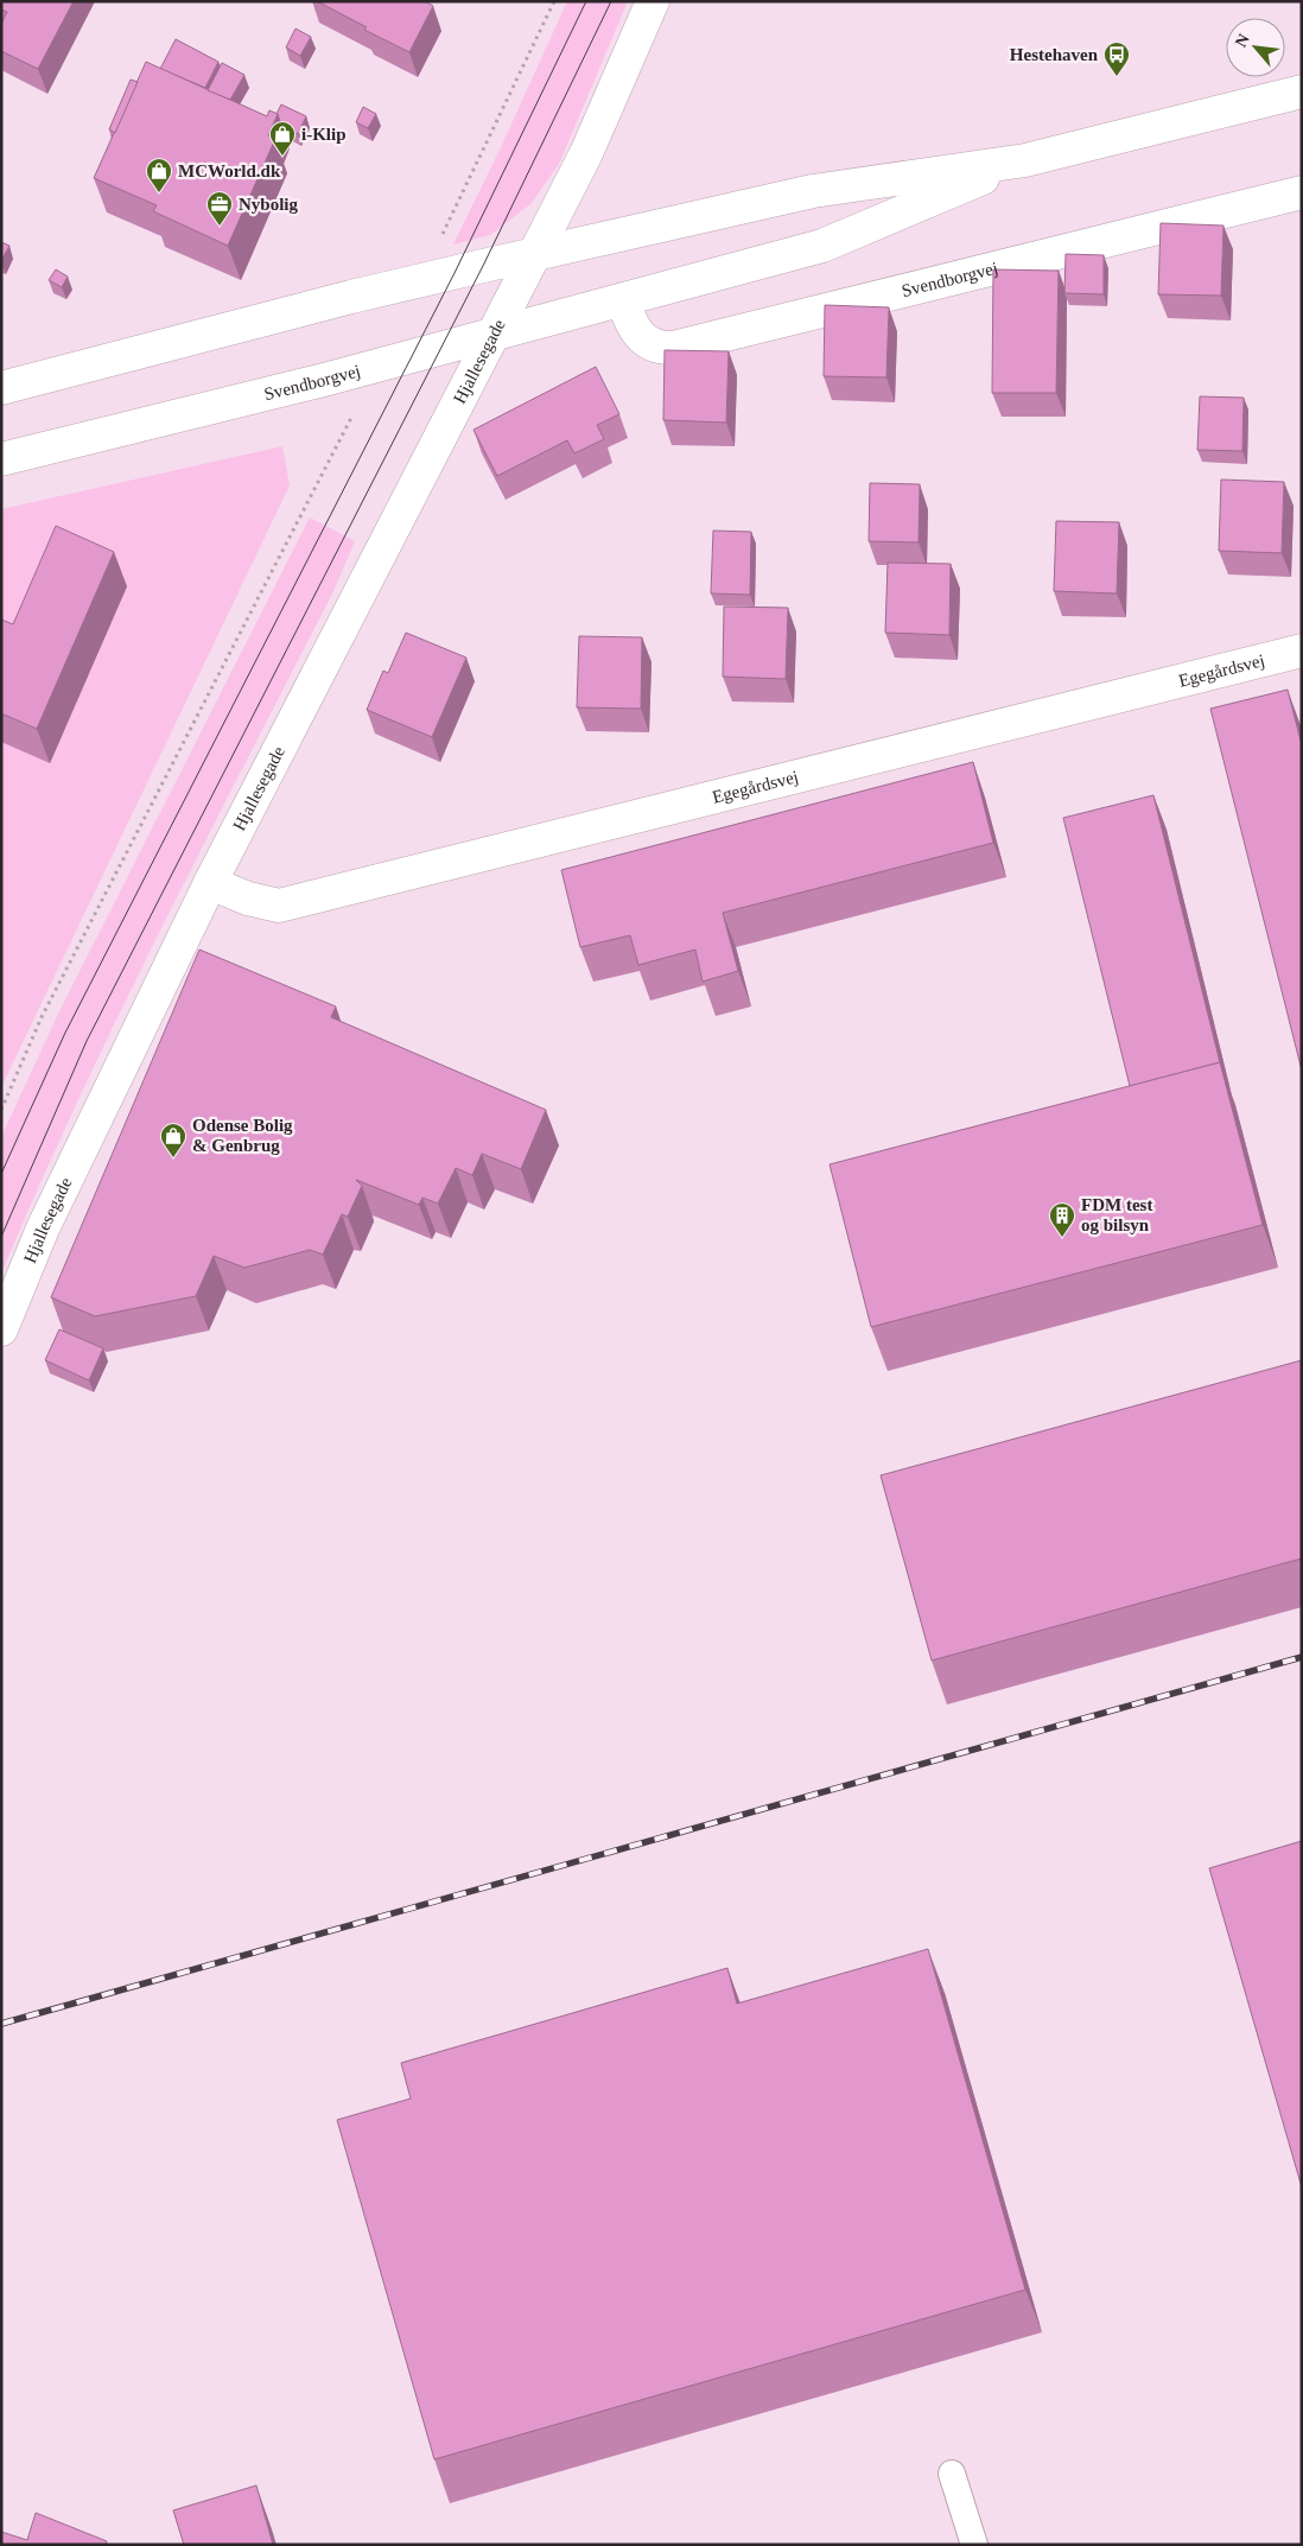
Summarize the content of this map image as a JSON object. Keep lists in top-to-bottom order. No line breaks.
{"streets":{"street":["Svendborgvej","Hjallesegade","Egegårdsvej"]},"crossings":[["Svendborgvej","Hjallesegade"],["Hjallesegade","Egegårdsvej"]],"places":{"bus stop":["Hestehaven"],"shop":["i-Klip","MCWorld.dk","Odense Bolig & Genbrug"],"office":["Nybolig"],"building":["FDM test og bilsyn"]},"north":"top left"}
